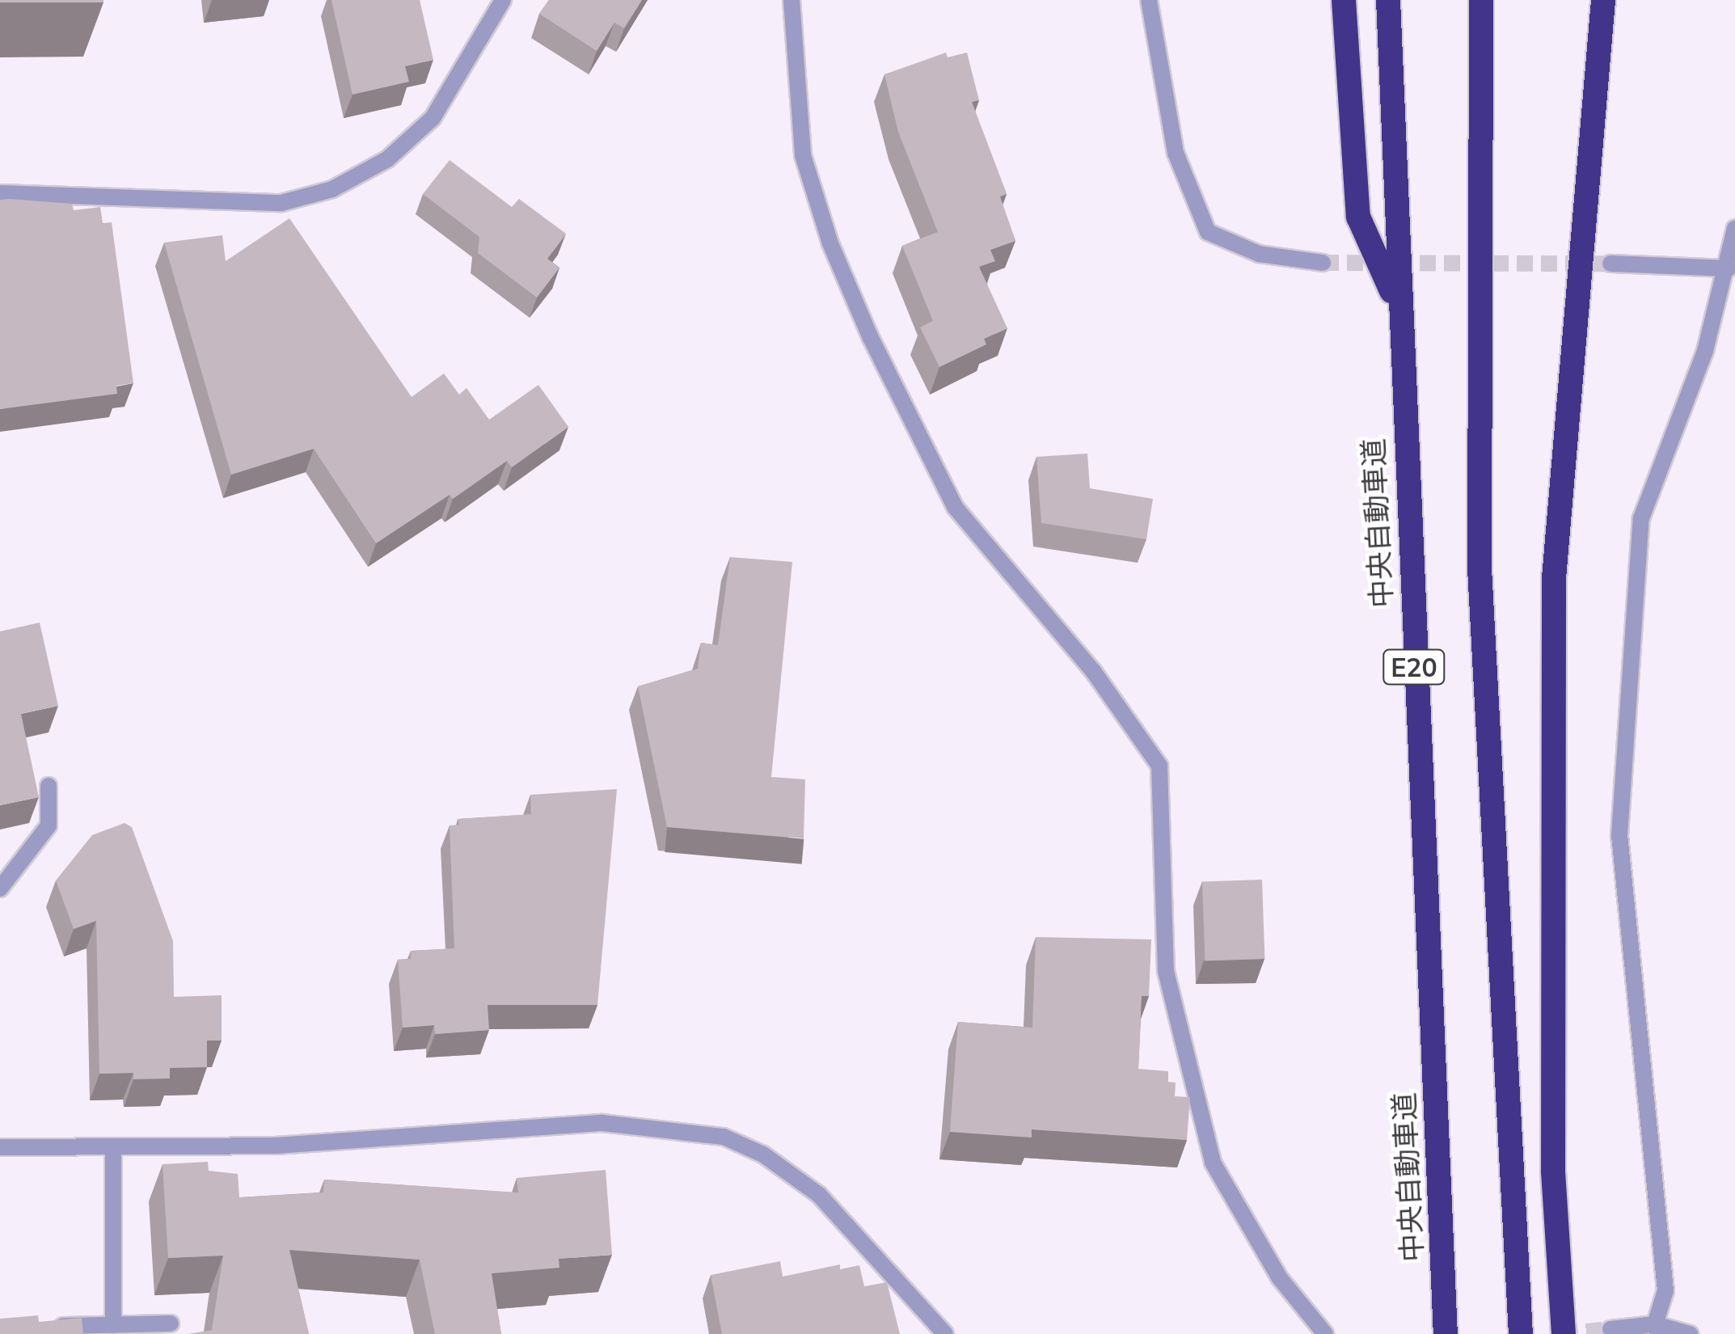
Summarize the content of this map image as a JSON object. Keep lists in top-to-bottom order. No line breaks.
{"streets":{"highway":["中央自動車道","E20"]}}
